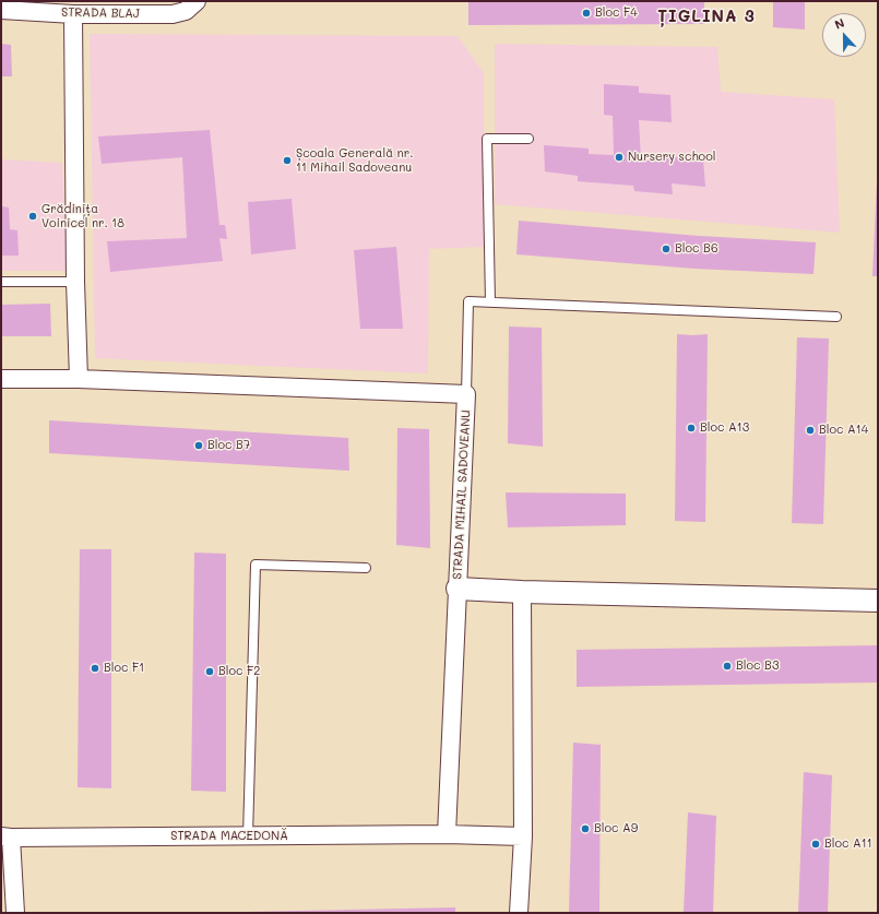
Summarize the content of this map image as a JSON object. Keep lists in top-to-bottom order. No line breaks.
{"streets":{"street":["STRADA BLAJ","STRADA MIHAIL SADOVEANU","STRADA MACEDONĂ"]},"districts":["ȚIGLINA 3"],"places":["Bloc F4","Nursery school","Școala Generală nr. 11 Mihail Sadoveanu","Grădinița Voinicel nr. 18","Bloc B6","Bloc A13","Bloc A14","Bloc B7","Bloc B3","Bloc F1","Bloc F2","Bloc A9","Bloc A11"],"north":"top"}
